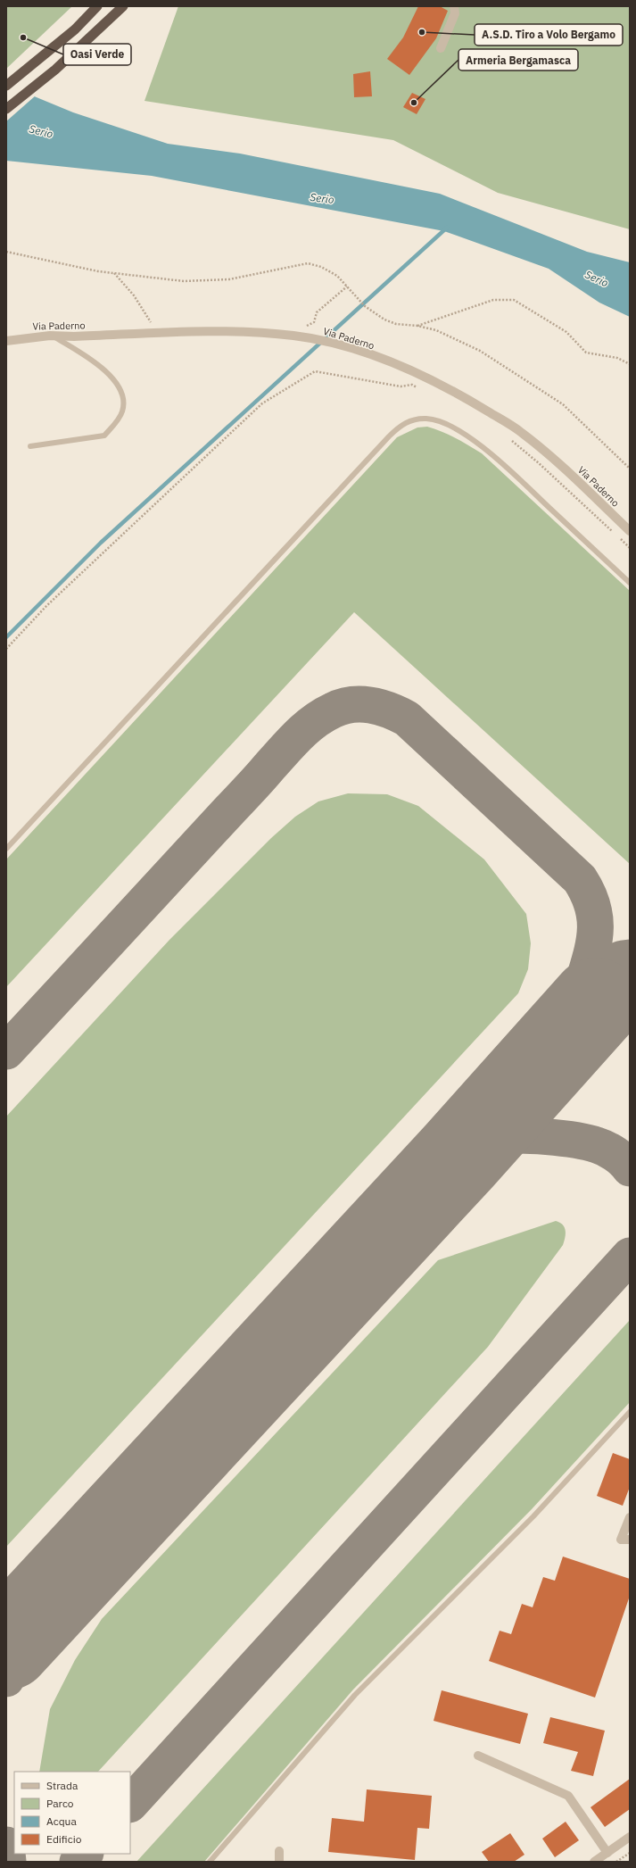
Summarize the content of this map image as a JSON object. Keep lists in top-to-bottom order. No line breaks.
{"streets":{"street":["Via Paderno"]},"water":["Serio"],"places":["A.S.D. Tiro a Volo Bergamo","Oasi Verde","Armeria Bergamasca"],"legend":["Strada","Parco","Acqua","Edificio"]}
